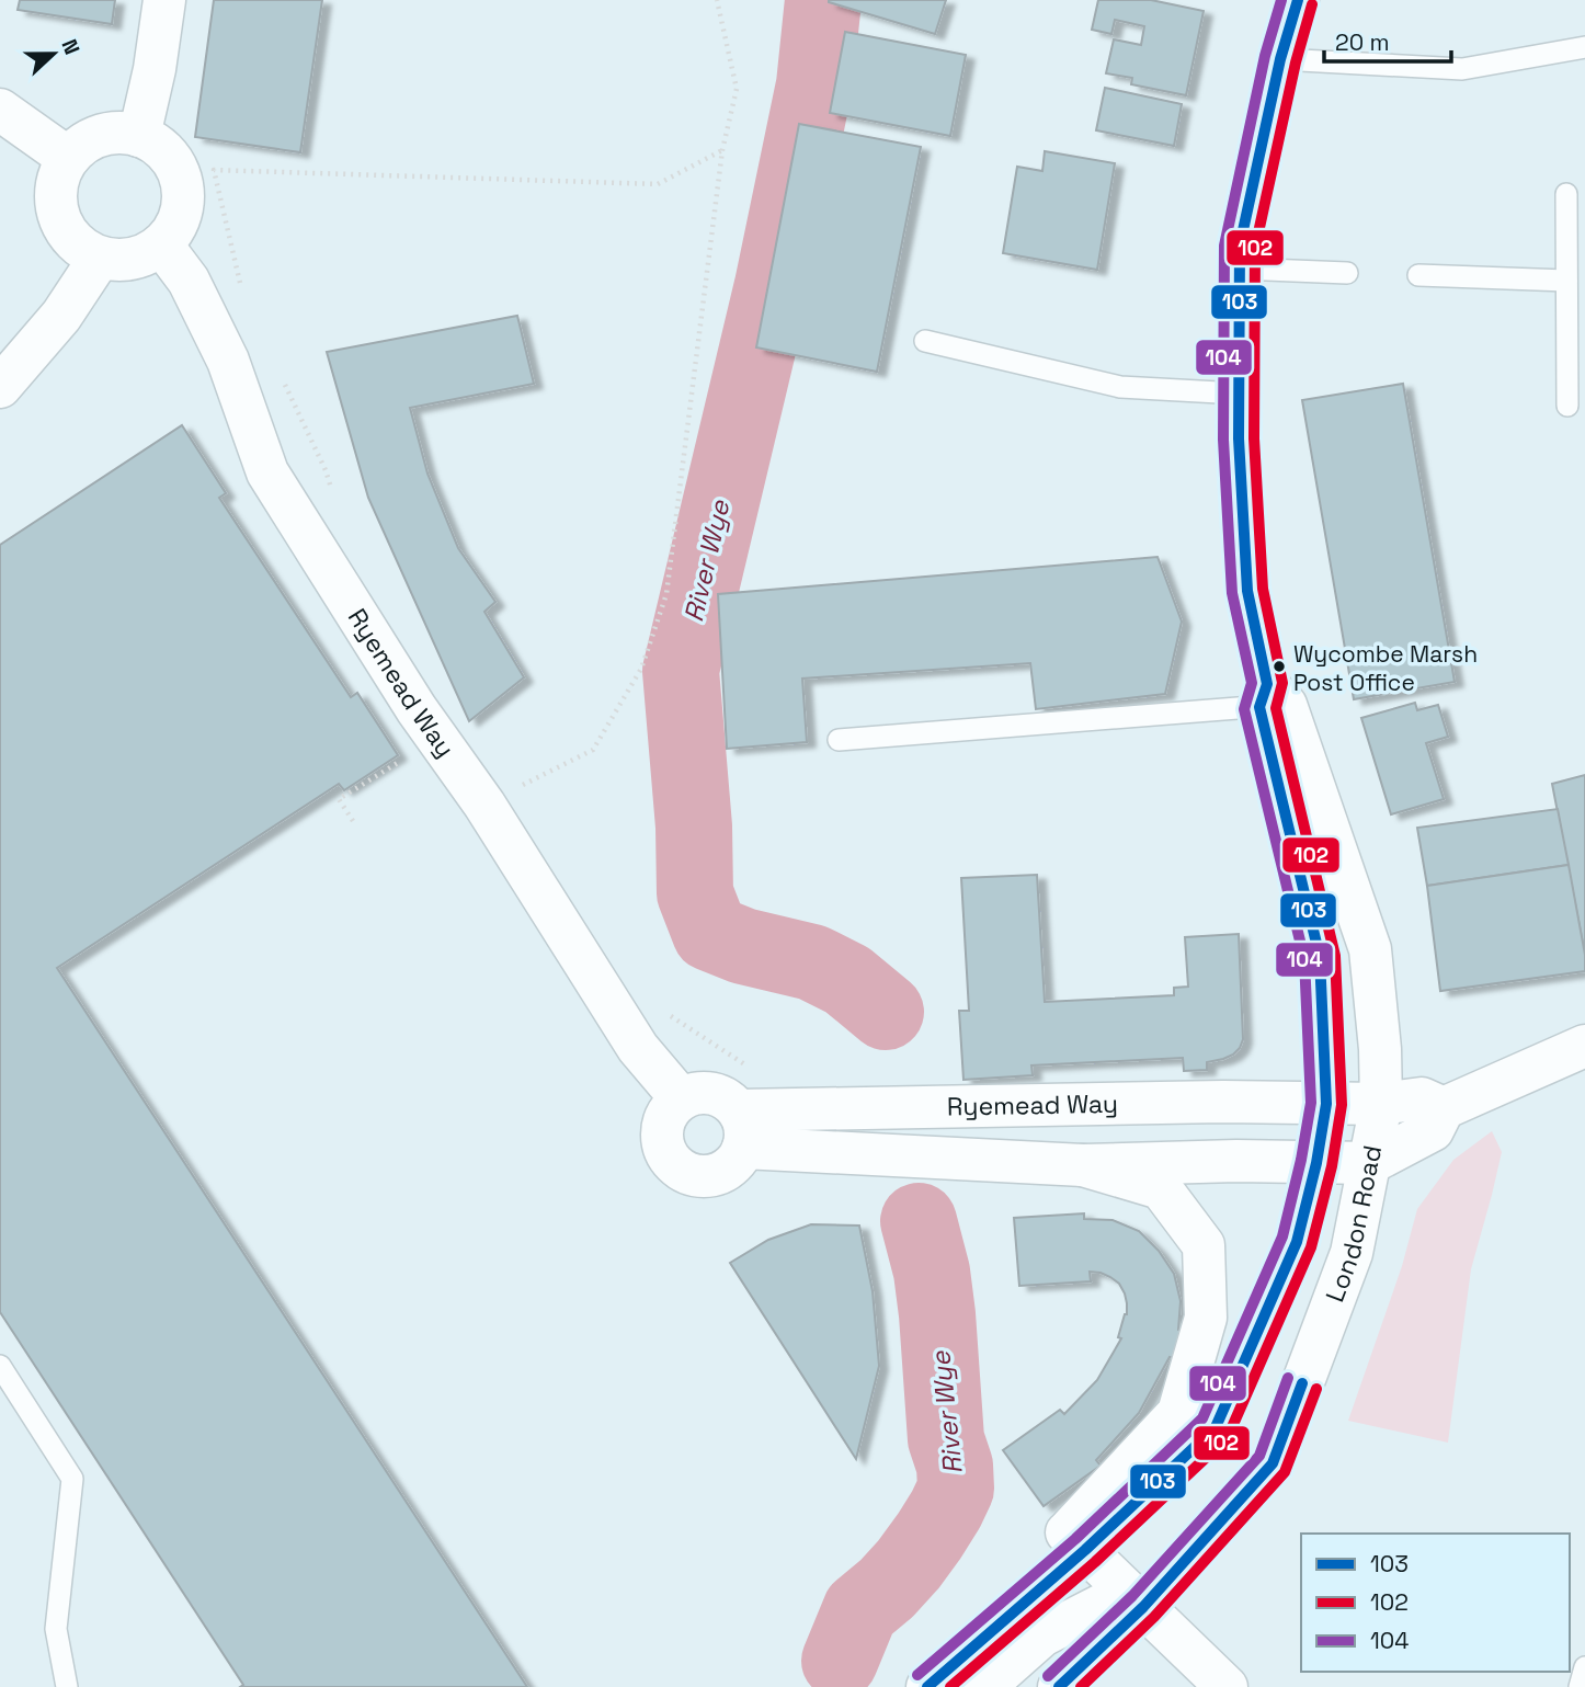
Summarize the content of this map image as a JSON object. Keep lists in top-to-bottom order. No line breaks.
{"streets":{"street":["Ryemead Way","London Road"]},"crossings":[["Ryemead Way","London Road"]],"water":["River Wye"],"places":["Wycombe Marsh Post Office"],"lines":["transit line 103","transit line 104","transit line 102"],"legend":["103","102","104"],"scale_bar":"20 m","north":"right"}
